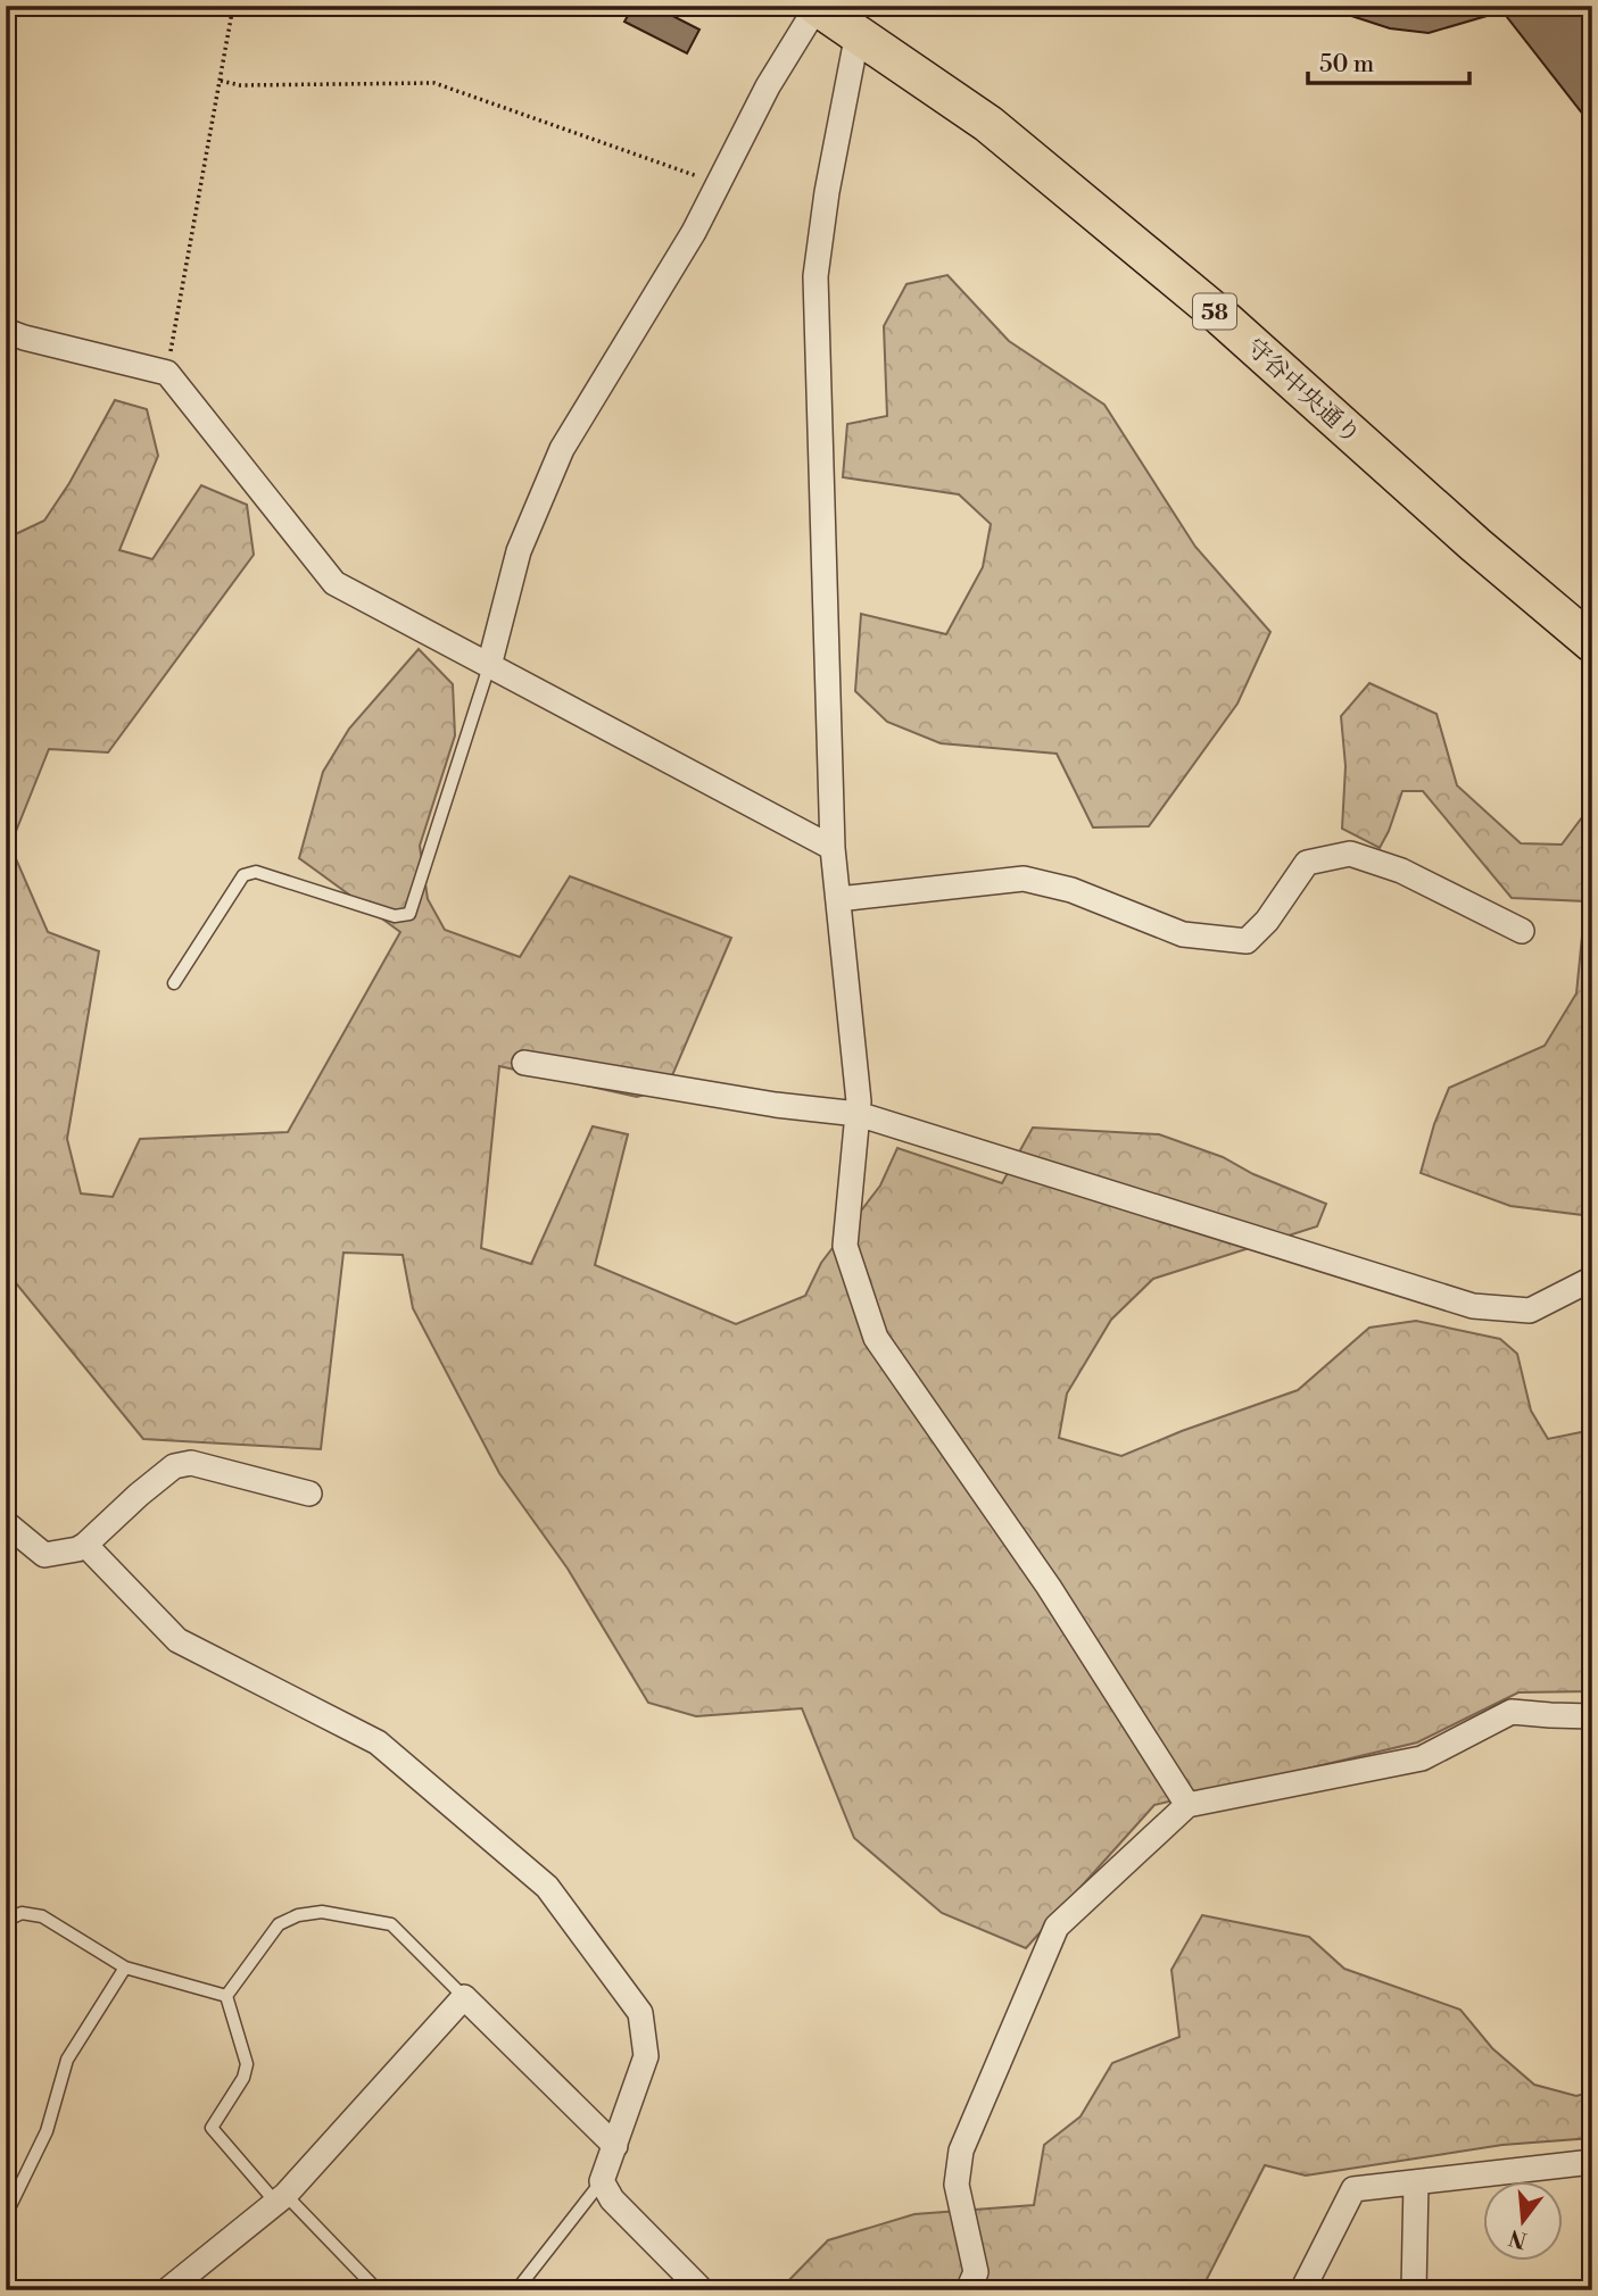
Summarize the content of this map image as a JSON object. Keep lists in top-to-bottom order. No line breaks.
{"streets":{"main road":["58","守谷中央通り"]},"scale_bar":"50 m","north":"bottom"}
